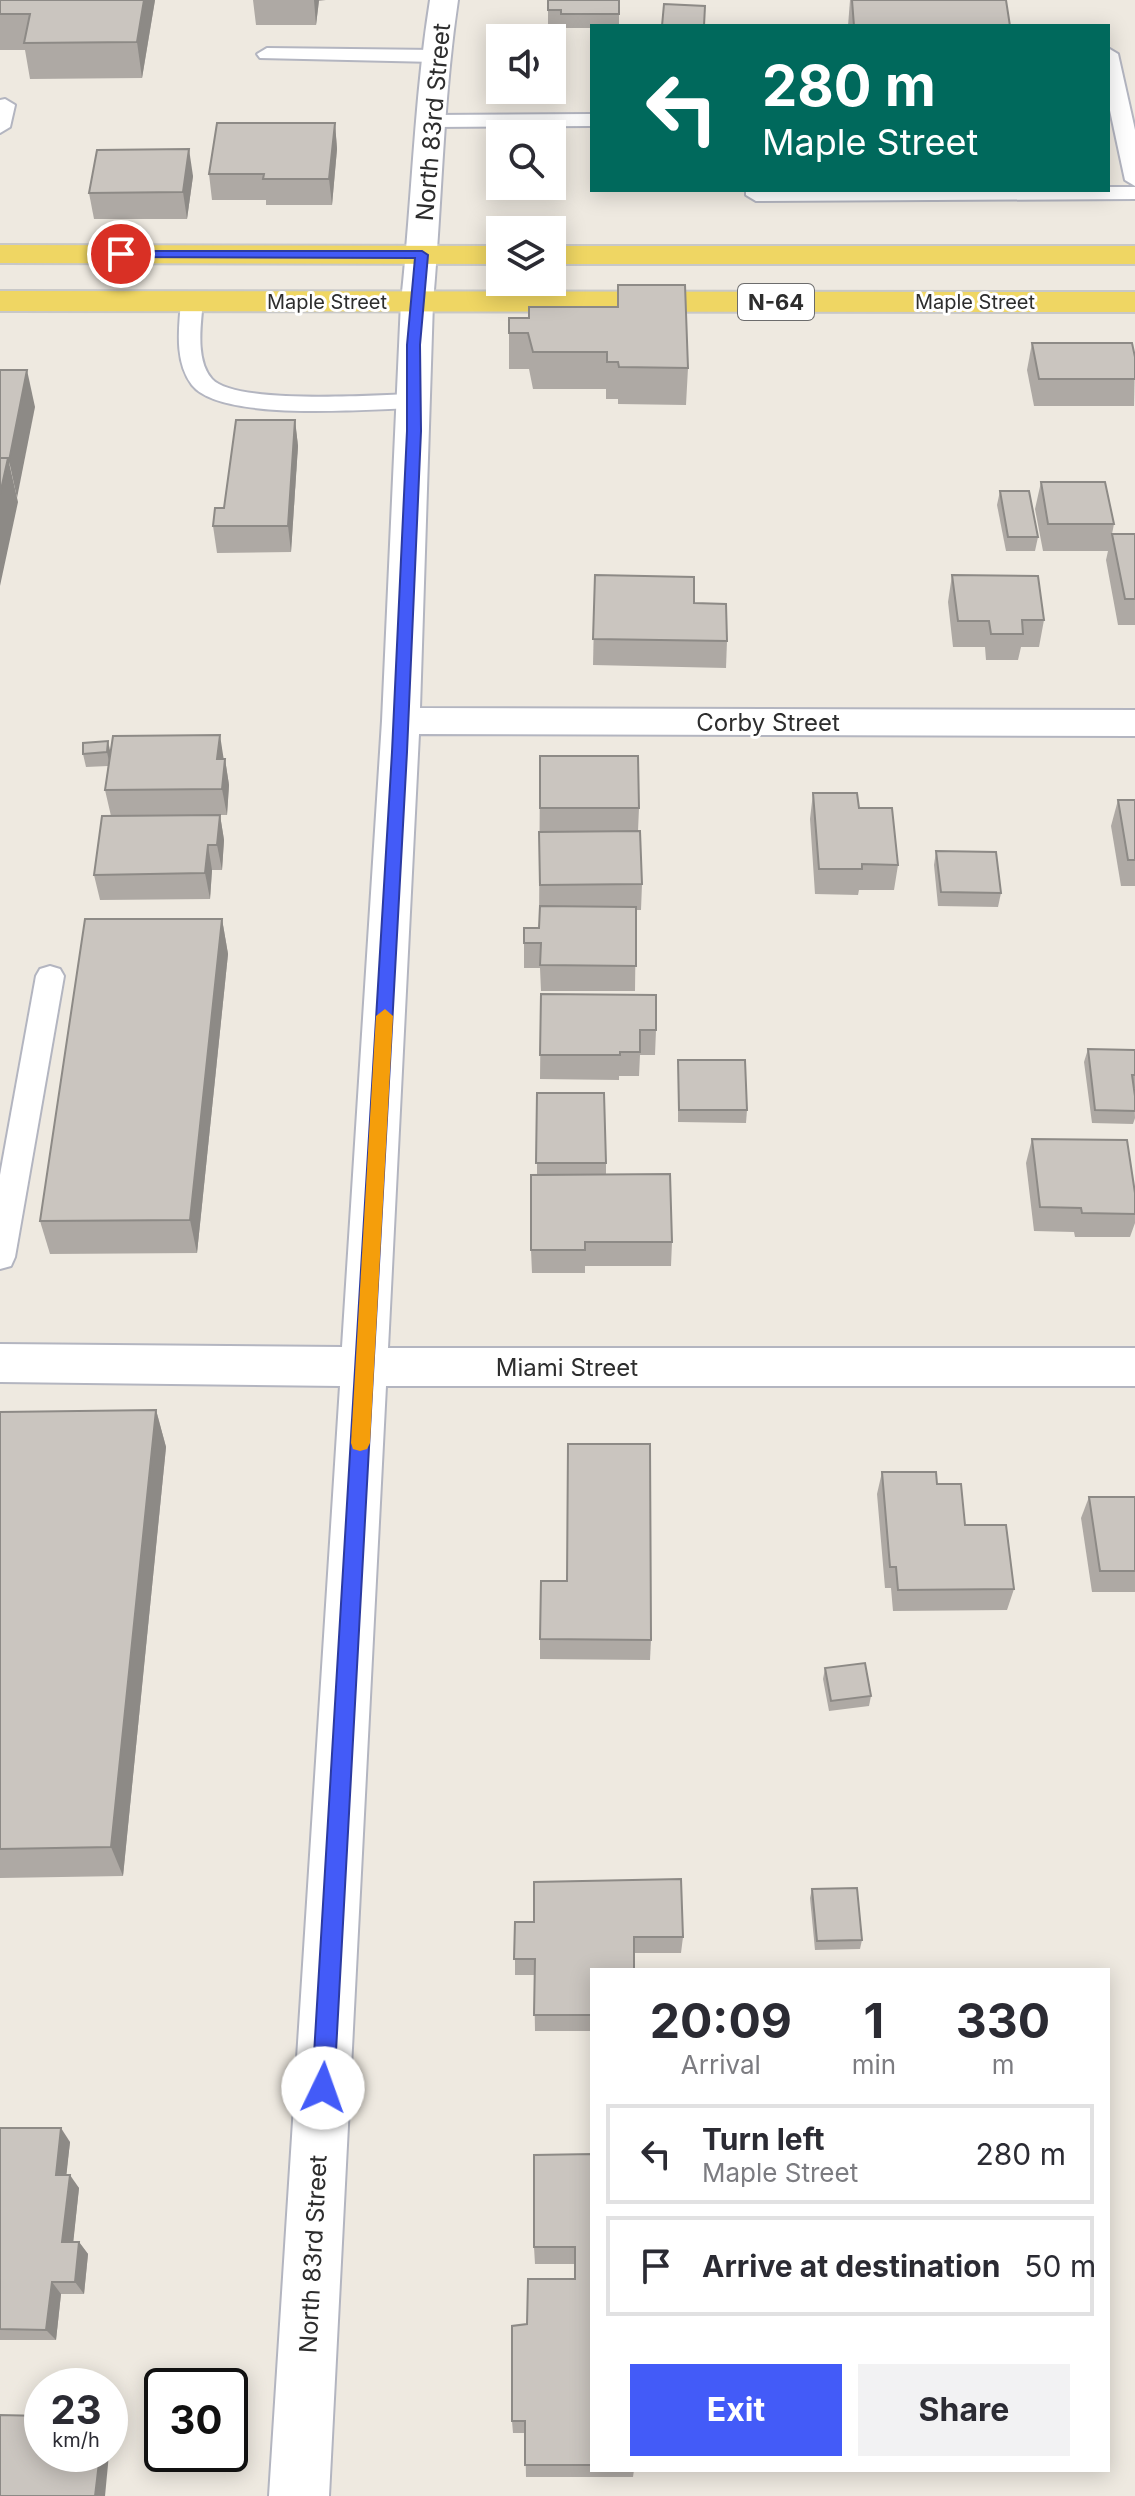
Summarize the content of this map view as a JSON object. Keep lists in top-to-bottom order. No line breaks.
{"streets":{"main road":["Maple Street","N-64"],"street":["North 83rd Street","Corby Street","Miami Street"]},"crossings":[["North 83rd Street","Maple Street"],["North 83rd Street","Corby Street"],["North 83rd Street","Miami Street"]],"page":{"turn":["280 m","Maple Street"],"eta":["20:09","Arrival","1","min","330","m"],"list":[{"name":"Turn left","note":"Maple Street","value":"280 m"},{"name":"Arrive at destination","value":"50 m"}],"buttons":["Exit","Share"],"speed":"23 km/h","limit":"30"}}
